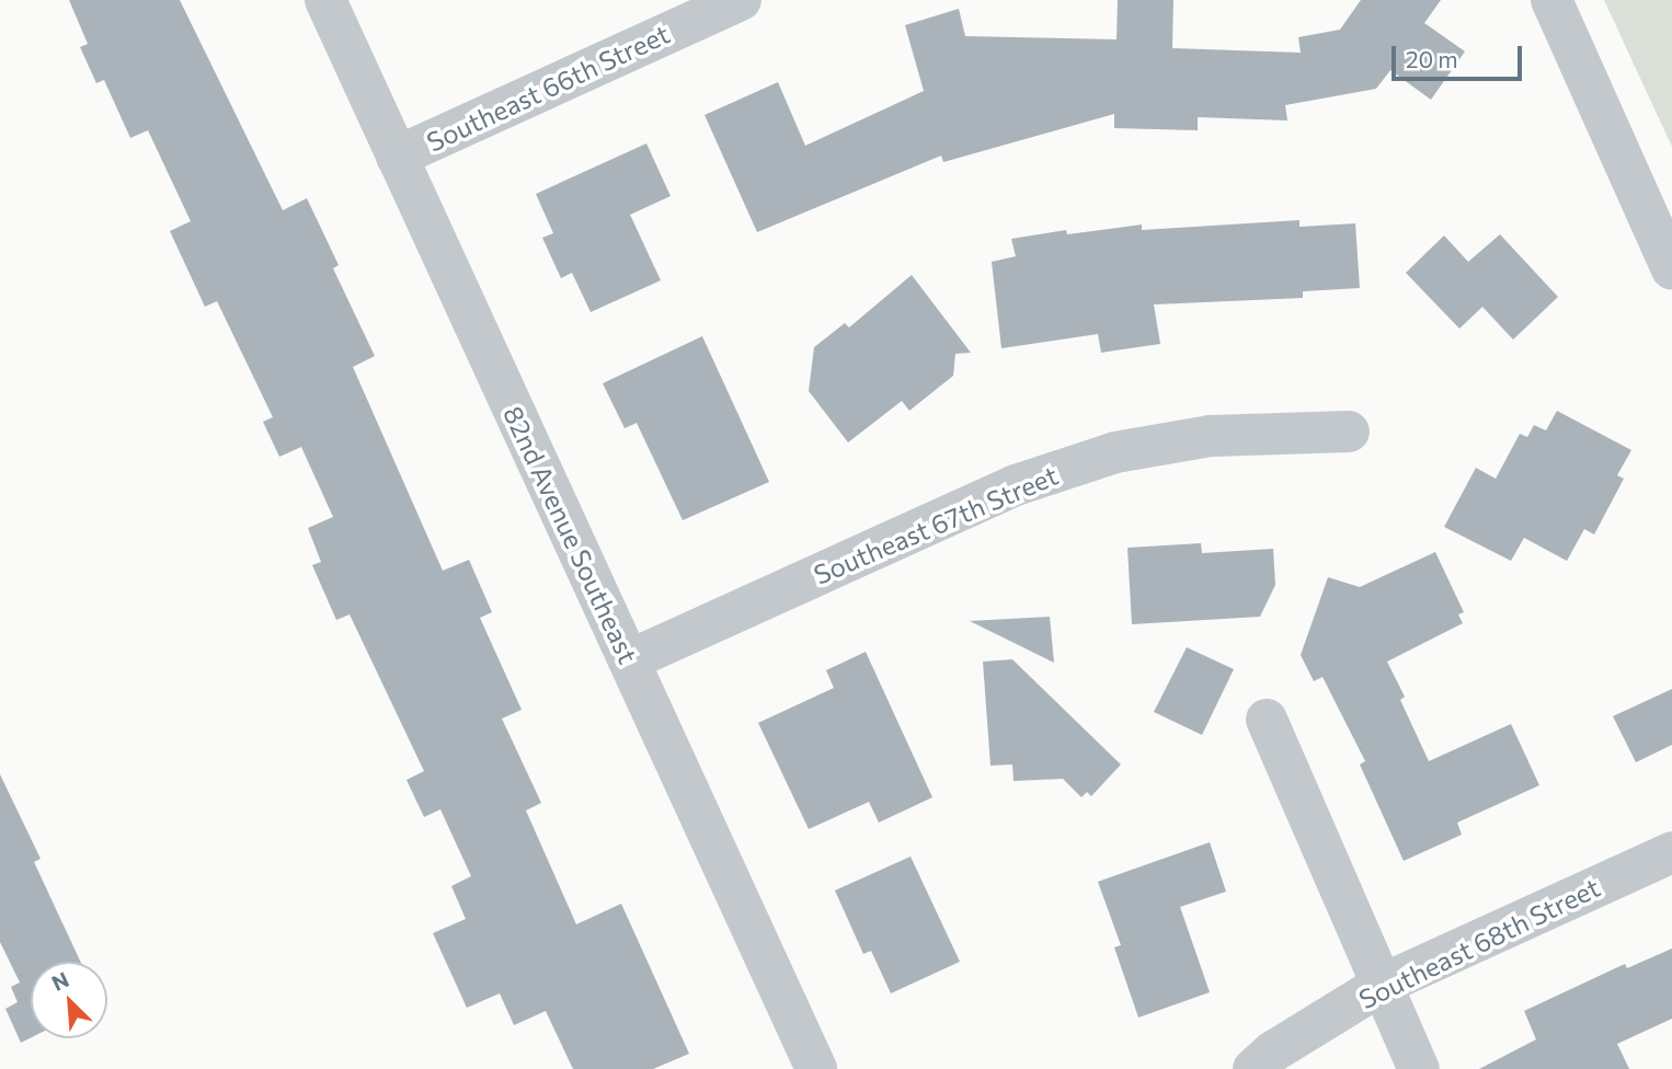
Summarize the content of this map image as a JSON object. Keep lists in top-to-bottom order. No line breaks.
{"streets":{"street":["Southeast 66th Street","Southeast 67th Street","82nd Avenue Southeast","Southeast 68th Street"]},"crossings":[["Southeast 66th Street","82nd Avenue Southeast"],["Southeast 67th Street","82nd Avenue Southeast"]],"scale_bar":"20 m","north":"top left"}
